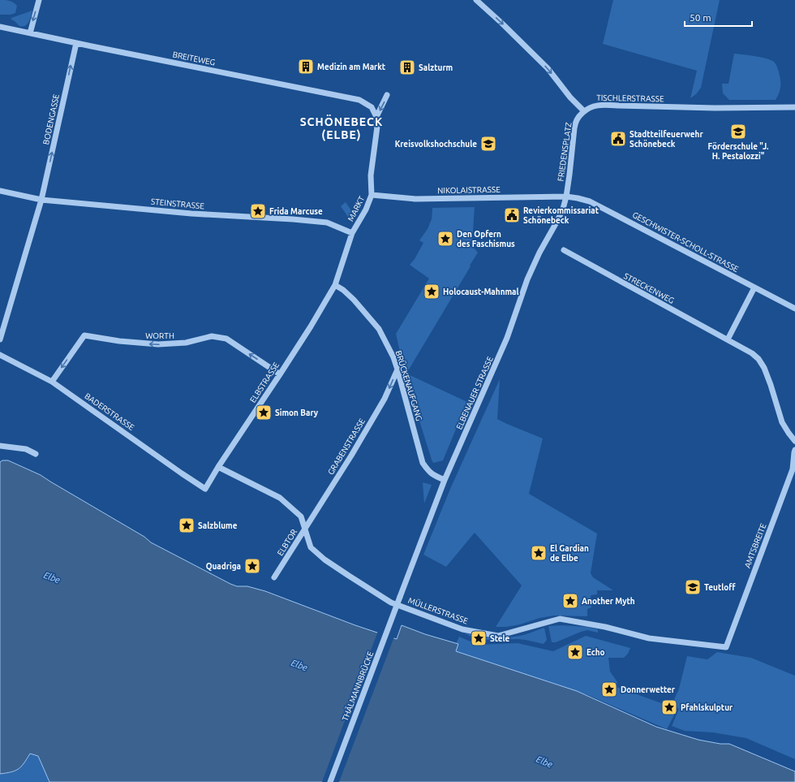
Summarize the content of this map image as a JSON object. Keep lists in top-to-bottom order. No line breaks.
{"streets":{"street":["BREITEWEG","TISCHLERSTRASSE","BODENGASSE","FRIEDENSPLATZ","NIKOLAISTRASSE","STEINSTRASSE","MARKT","GESCHWISTER-SCHOLL-STRASSE","STRECKENWEG","WORTH","ELBSTRASSE","BRÜCKENAUFGANG","ELBENAUER STRASSE","BADERSTRASSE","GRABENSTRASSE","ELBTOR","AMTSBREITE","MÜLLERSTRASSE","THÄLMANNBRÜCKE"]},"crossings":[["BREITEWEG","BODENGASSE"],["BREITEWEG","MARKT"],["TISCHLERSTRASSE","FRIEDENSPLATZ"],["BODENGASSE","STEINSTRASSE"],["FRIEDENSPLATZ","NIKOLAISTRASSE"],["FRIEDENSPLATZ","GESCHWISTER-SCHOLL-STRASSE"],["FRIEDENSPLATZ","ELBENAUER STRASSE"],["NIKOLAISTRASSE","MARKT"],["NIKOLAISTRASSE","GESCHWISTER-SCHOLL-STRASSE"],["NIKOLAISTRASSE","ELBENAUER STRASSE"],["STEINSTRASSE","MARKT"],["MARKT","ELBSTRASSE"],["MARKT","BRÜCKENAUFGANG"],["GESCHWISTER-SCHOLL-STRASSE","ELBENAUER STRASSE"],["WORTH","ELBSTRASSE"],["WORTH","BADERSTRASSE"],["ELBSTRASSE","BRÜCKENAUFGANG"],["ELBSTRASSE","BADERSTRASSE"],["ELBSTRASSE","ELBTOR"],["BRÜCKENAUFGANG","ELBENAUER STRASSE"],["BRÜCKENAUFGANG","GRABENSTRASSE"],["ELBENAUER STRASSE","THÄLMANNBRÜCKE"],["GRABENSTRASSE","ELBTOR"],["GRABENSTRASSE","MÜLLERSTRASSE"],["ELBTOR","MÜLLERSTRASSE"],["AMTSBREITE","MÜLLERSTRASSE"]],"one_way":["BODENGASSE","WORTH","GRABENSTRASSE"],"districts":["SCHÖNEBECK (ELBE)"],"water":["Elbe"],"places":{"building":["Medizin am Markt","Salzturm"],"school or university":["Förderschule \"J. H. Pestalozzi\"","Kreisvolkshochschule","Teutloff"],"public building":["Stadtteilfeuerwehr Schönebeck","Revierkommissariat Schönebeck"],"place":["Frida Marcuse","Den Opfern des Faschismus","Holocaust-Mahnmal","Simon Bary","Salzblume","El Gardian de Elbe","Quadriga","Another Myth","Stele","Echo","Donnerwetter","Pfahlskulptur"]},"scale_bar":"50 m"}
